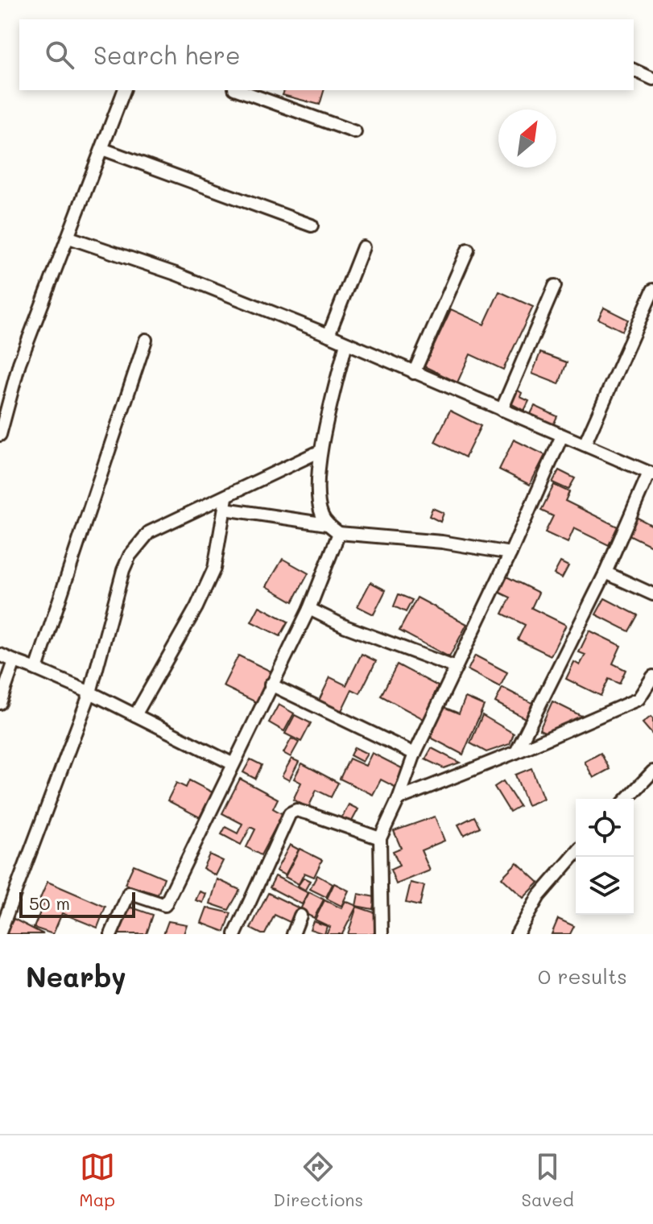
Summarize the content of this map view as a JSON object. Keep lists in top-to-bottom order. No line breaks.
{"scale_bar":"50 m","north":"top right","page":{"search":"Search here","scale":"50 m","heading":["Nearby","0 results"],"nav":["Map","Directions","Saved"]}}
